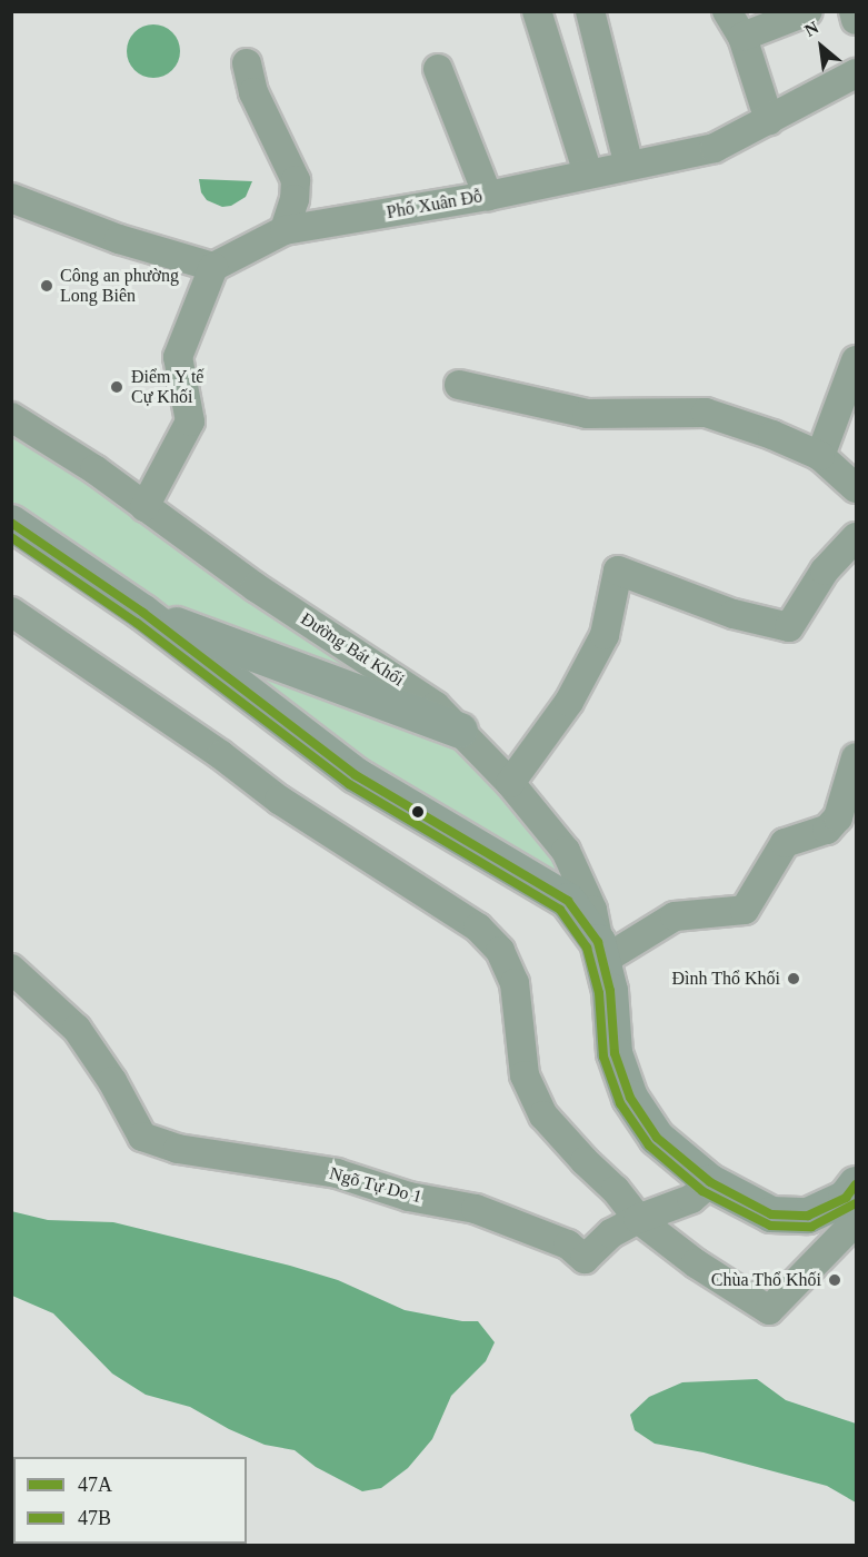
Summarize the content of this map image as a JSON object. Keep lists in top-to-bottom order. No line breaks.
{"streets":{"street":["Phố Xuân Đỗ","Đường Bát Khối","Ngõ Tự Do 1"]},"places":["Công an phường Long Biên","Điểm Y tế Cự Khối","Đình Thổ Khối","Chùa Thổ Khối"],"lines":["transit line 47A","transit line 47B"],"legend":["47A","47B"],"north":"top left"}
